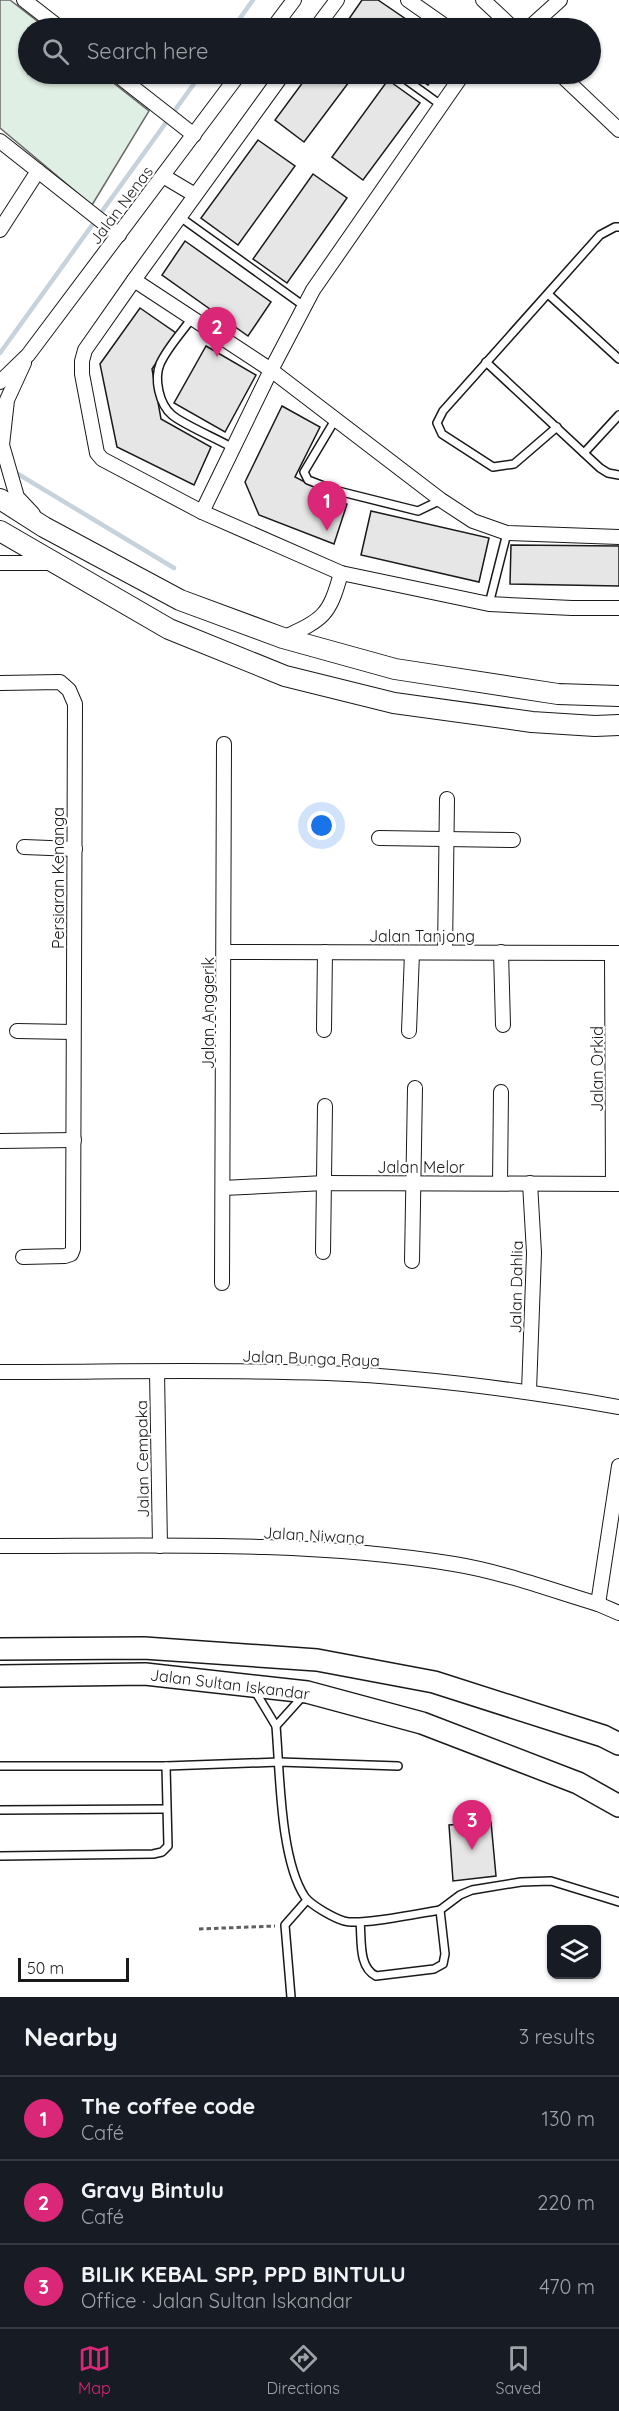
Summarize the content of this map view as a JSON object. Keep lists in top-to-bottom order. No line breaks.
{"streets":{"main road":["Jalan Sultan Iskandar"],"street":["Jalan Nenas","Persiaran Kenanga","Jalan Tanjong","Jalan Anggerik","Jalan Orkid","Jalan Melor","Jalan Dahlia","Jalan Bunga Raya","Jalan Cempaka","Jalan Niwana"]},"crossings":[["Jalan Tanjong","Jalan Anggerik"],["Jalan Tanjong","Jalan Orkid"],["Jalan Anggerik","Jalan Melor"],["Jalan Orkid","Jalan Melor"],["Jalan Melor","Jalan Dahlia"],["Jalan Dahlia","Jalan Bunga Raya"],["Jalan Bunga Raya","Jalan Cempaka"],["Jalan Cempaka","Jalan Niwana"]],"scale_bar":"50 m","page":{"search":"Search here","pins":["2","1","3"],"scale":"50 m","heading":["Nearby","3 results"],"list":[{"mark":"1","name":"The coffee code","note":"Café","value":"130 m"},{"mark":"2","name":"Gravy Bintulu","note":"Café","value":"220 m"},{"mark":"3","name":"BILIK KEBAL SPP, PPD BINTULU","note":"Office · Jalan Sultan Iskandar","value":"470 m"}],"nav":["Map","Directions","Saved"]}}
